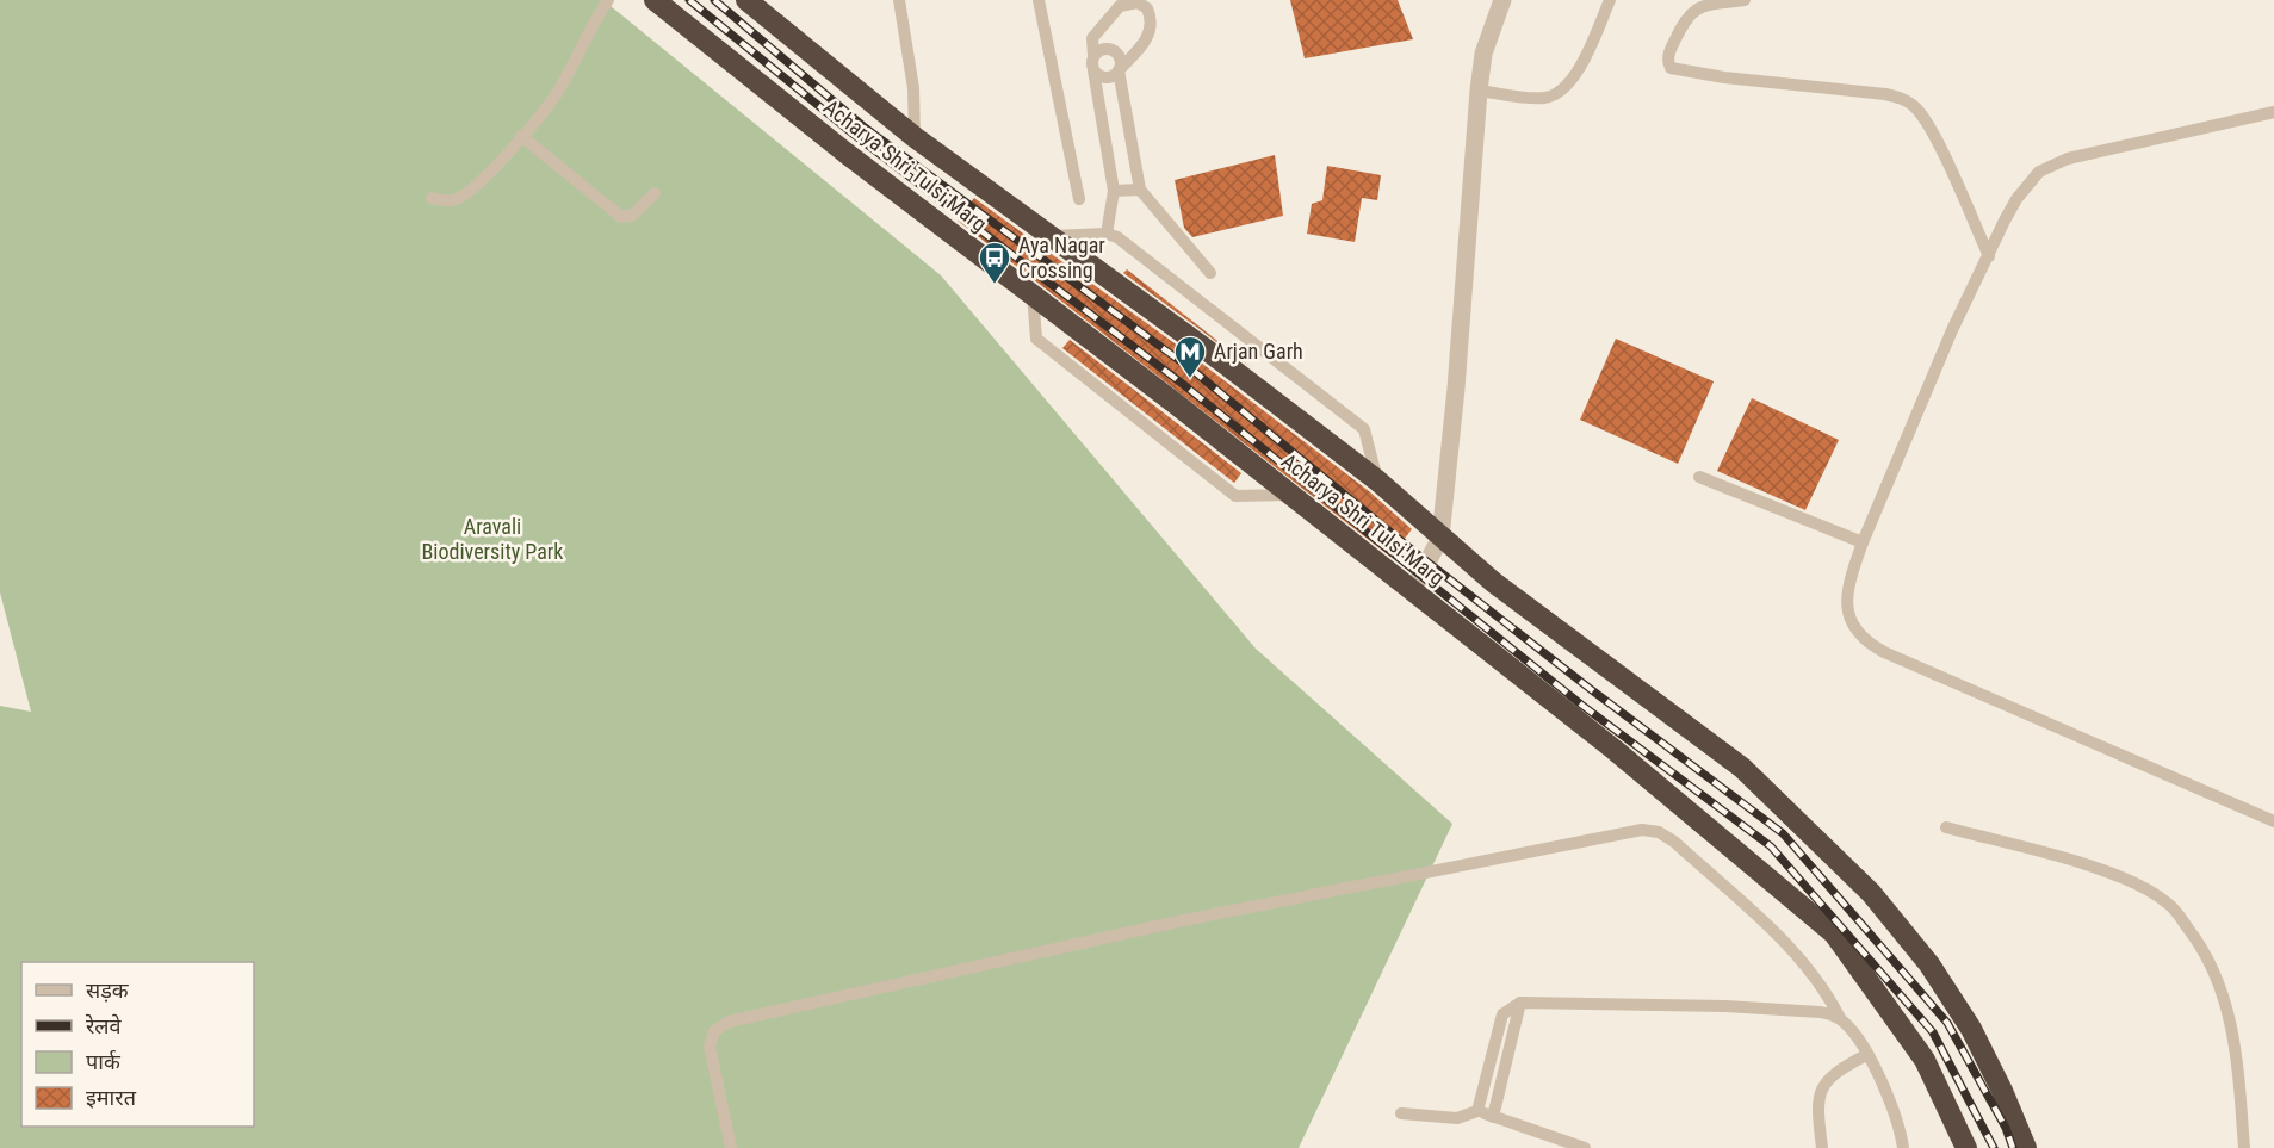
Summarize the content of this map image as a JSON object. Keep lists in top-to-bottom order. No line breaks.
{"streets":{"highway":["Acharya Shri Tulsi Marg"]},"parks":["Aravali Biodiversity Park"],"places":{"bus stop":["Aya Nagar Crossing"],"metro station":["Arjan Garh"]},"legend":["सड़क","रेलवे","पार्क","इमारत"]}
